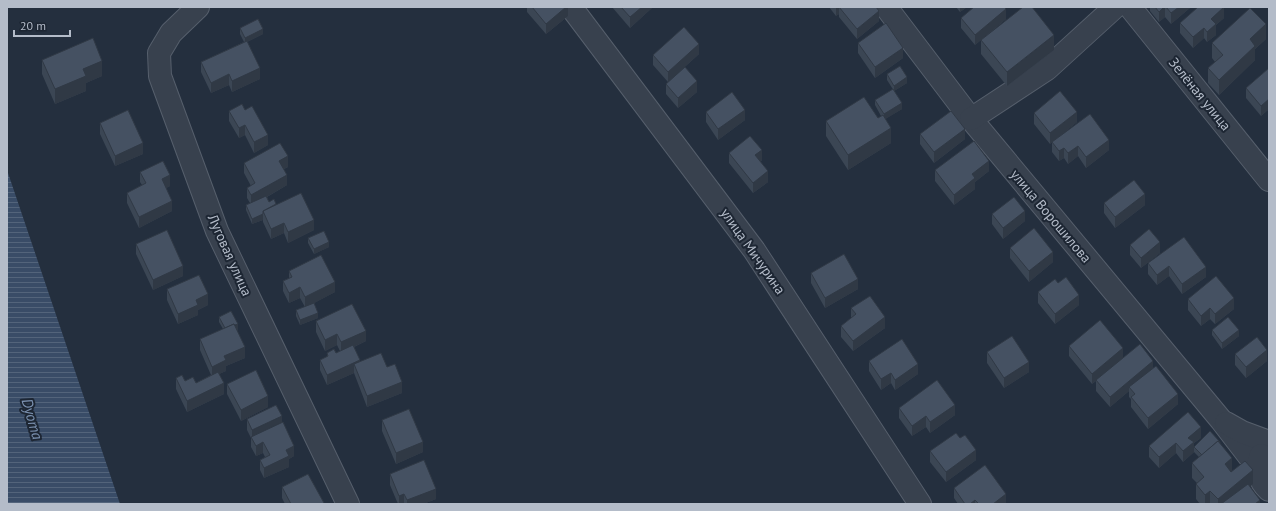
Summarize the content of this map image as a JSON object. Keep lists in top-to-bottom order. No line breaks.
{"streets":{"street":["Зелёная улица","улица Ворошилова","улица Мичурина","Луговая улица"]},"water":["Dyoma"],"scale_bar":"20 m"}
